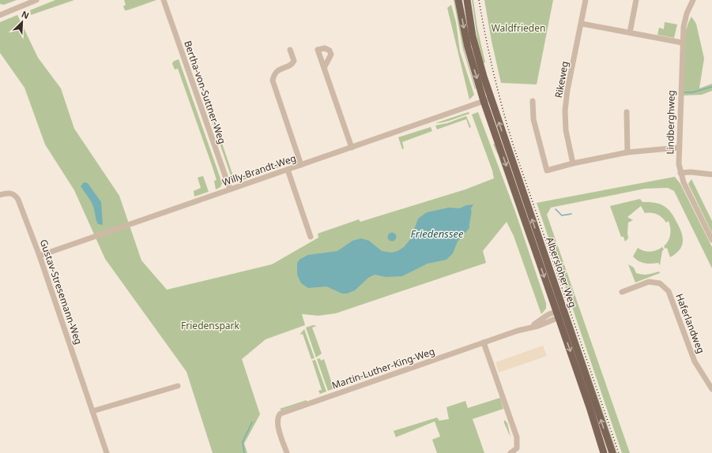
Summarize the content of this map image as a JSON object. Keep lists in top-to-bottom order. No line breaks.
{"streets":{"main road":["Albersloher Weg"],"street":["Rikeweg","Bertha-von-Suttner-Weg","Lindberghweg","Willy-Brandt-Weg","Gustav-Stresemann-Weg","Haferlandweg","Martin-Luther-King-Weg"]},"crossings":[["Bertha-von-Suttner-Weg","Willy-Brandt-Weg"],["Willy-Brandt-Weg","Albersloher Weg"],["Willy-Brandt-Weg","Gustav-Stresemann-Weg"],["Albersloher Weg","Martin-Luther-King-Weg"]],"water":["Friedenssee"],"parks":["Waldfrieden","Friedenspark"],"north":"top right"}
